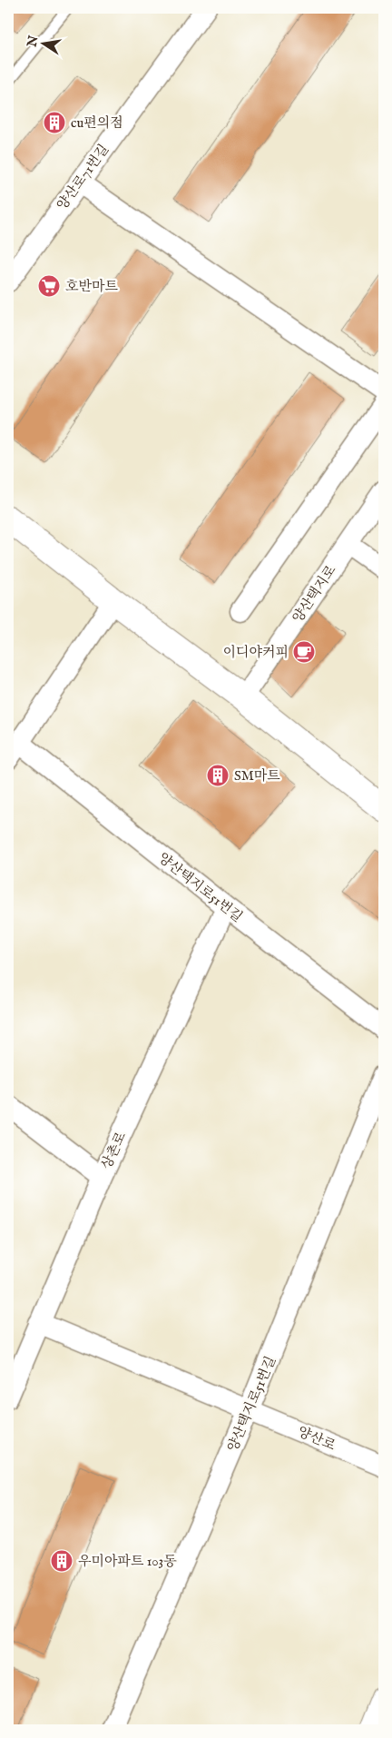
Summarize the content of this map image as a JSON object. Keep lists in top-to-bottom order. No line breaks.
{"streets":{"street":["양산로71번길","양산택지로","양산택지로51번길","상촌로","양산로"]},"crossings":[["양산택지로51번길","상촌로"],["양산택지로51번길","양산로"],["상촌로","양산로"]],"places":{"building":["cu편의점","SM마트","우미아파트 103동"],"supermarket":["호반마트"],"cafe":["이디야커피"]},"north":"left"}
